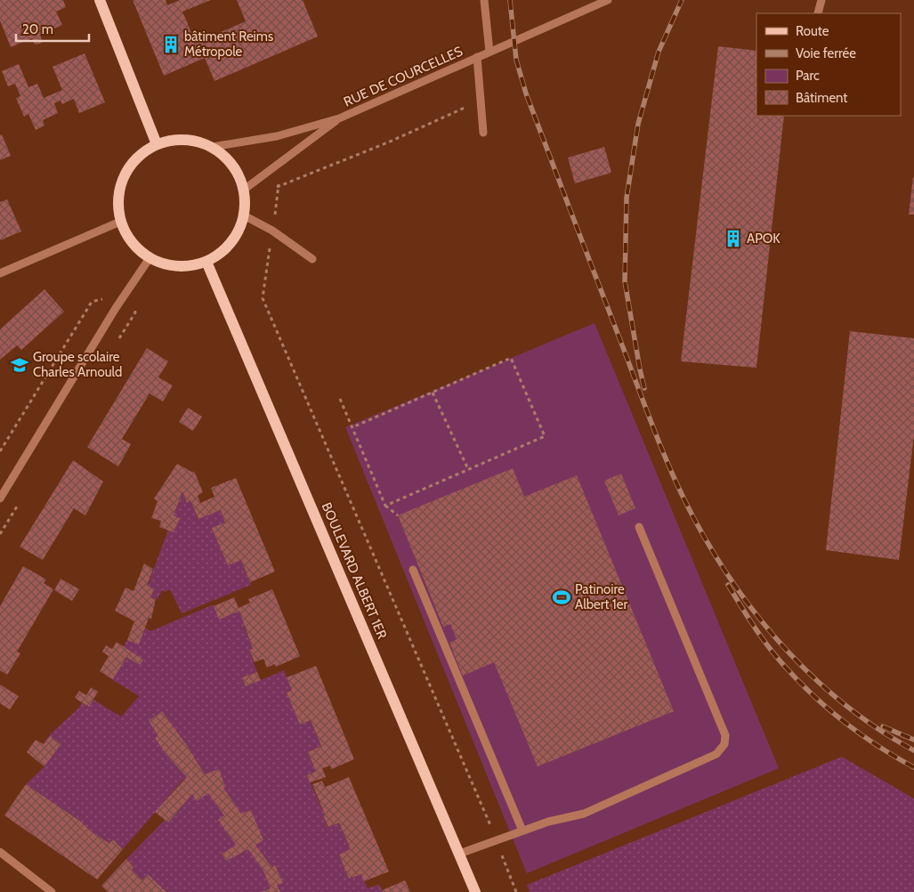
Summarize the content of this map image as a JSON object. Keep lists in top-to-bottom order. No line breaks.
{"streets":{"main road":["BOULEVARD ALBERT 1ER"],"street":["RUE DE COURCELLES"]},"crossings":[["RUE DE COURCELLES","BOULEVARD ALBERT 1ER"]],"places":{"building":["bâtiment Reims Métropole","APOK"],"school or university":["Groupe scolaire Charles Arnould"],"sports":["Patinoire Albert 1er"]},"legend":["Route","Voie ferrée","Parc","Bâtiment"],"scale_bar":"20 m"}
